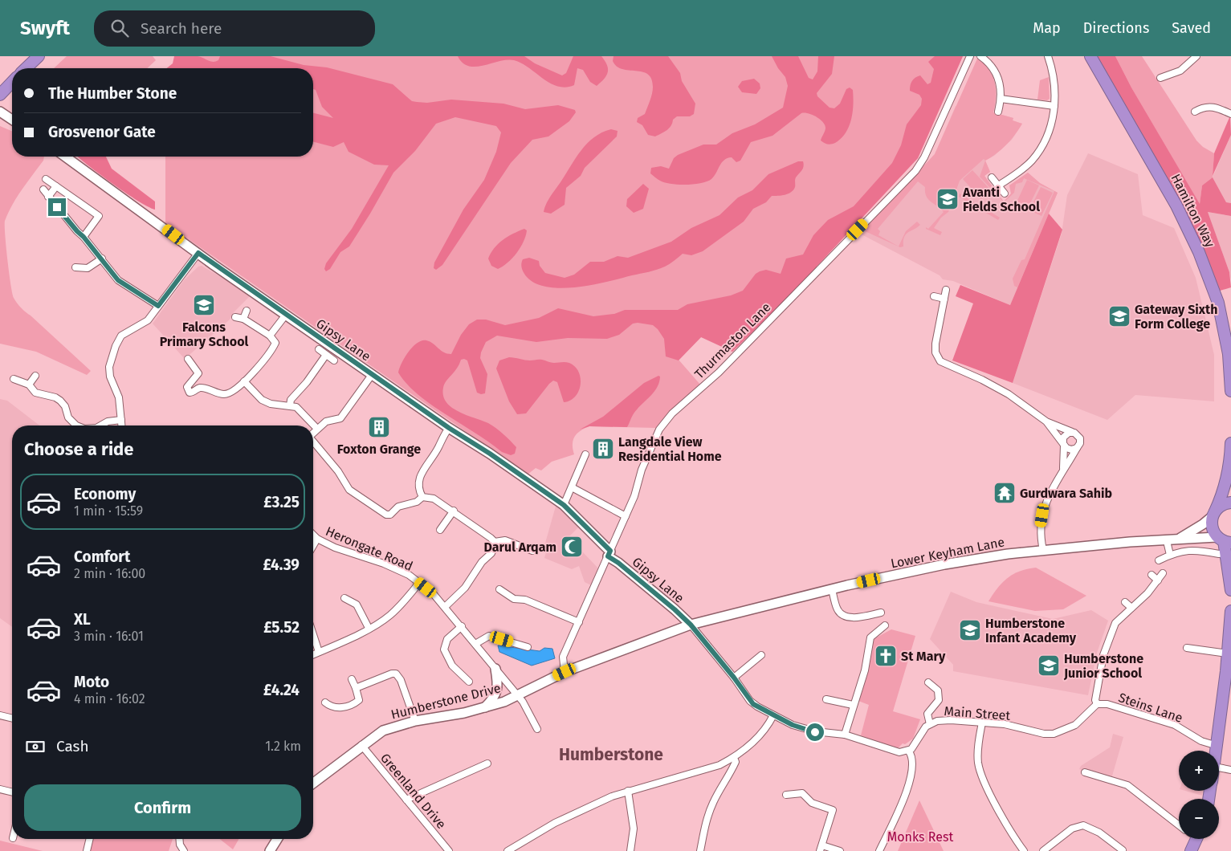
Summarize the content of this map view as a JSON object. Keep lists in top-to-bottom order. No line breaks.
{"streets":{"highway":["Hamilton Way"],"street":["Gipsy Lane","Thurmaston Lane","Herongate Road","Lower Keyham Lane","Humberstone Drive","Steins Lane","Main Street","Greenland Drive"]},"crossings":[["Gipsy Lane","Thurmaston Lane"],["Gipsy Lane","Lower Keyham Lane"],["Gipsy Lane","Humberstone Drive"],["Thurmaston Lane","Humberstone Drive"],["Herongate Road","Humberstone Drive"],["Lower Keyham Lane","Humberstone Drive"],["Humberstone Drive","Greenland Drive"],["Steins Lane","Main Street"]],"districts":["Humberstone"],"parks":["Monks Rest"],"places":{"school or university":["Avanti Fields School","Falcons Primary School","Gateway Sixth Form College","Humberstone Infant Academy","Humberstone Junior School"],"building":["Foxton Grange","Langdale View Residential Home"],"temple":["Gurdwara Sahib"],"mosque":["Darul Arqam"],"church":["St Mary"]},"page":{"header":"Swyft","search":"Search here","nav":["Map","Directions","Saved"],"banner":["The Humber Stone","Grosvenor Gate"],"heading":"Choose a ride","list":[{"name":"Economy","note":"1 min · 15:59","value":"£3.25"},{"name":"Comfort","note":"2 min · 16:00","value":"£4.39"},{"name":"XL","note":"3 min · 16:01","value":"£5.52"},{"name":"Moto","note":"4 min · 16:02","value":"£4.24"}],"pay":["Cash","1.2 km"],"map_buttons":["+","−"],"buttons":"Confirm"}}
